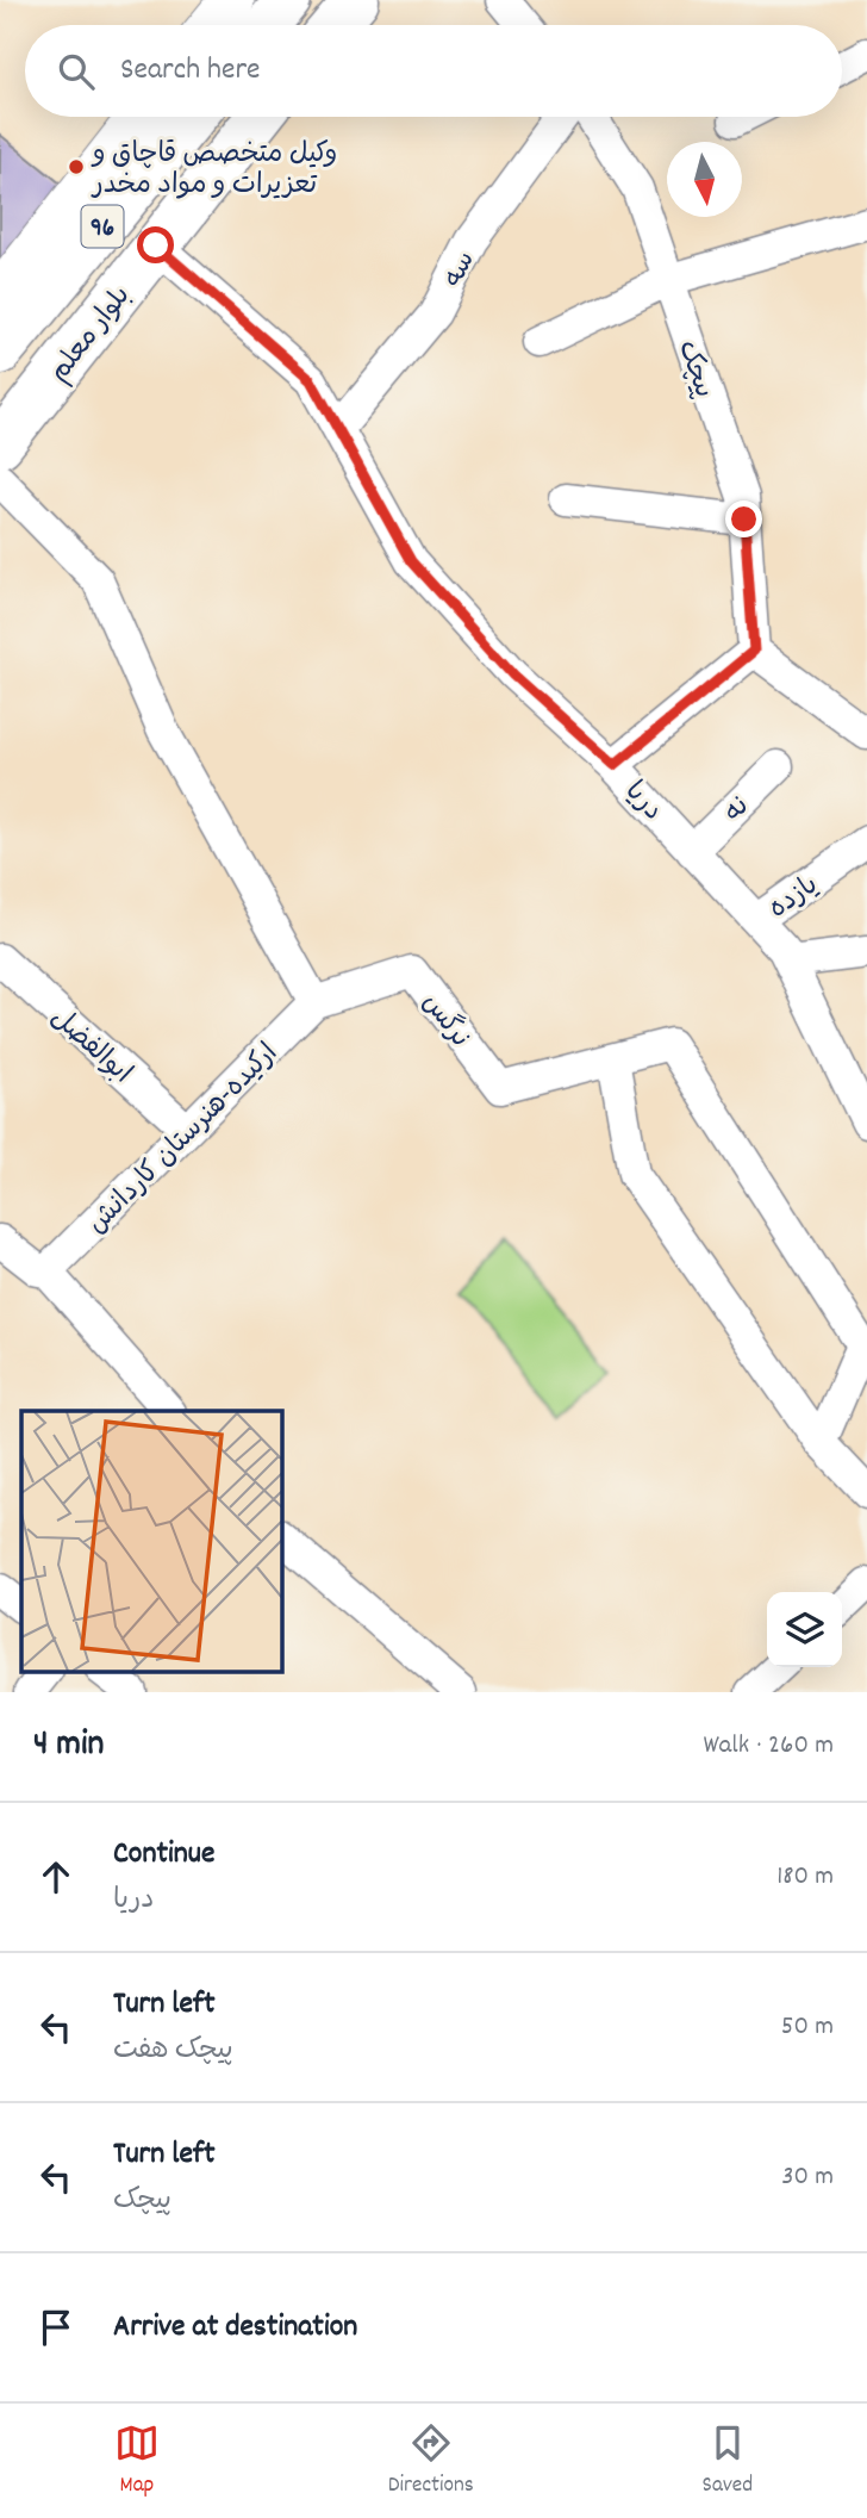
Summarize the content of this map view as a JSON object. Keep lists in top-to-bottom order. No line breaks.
{"streets":{"highway":["96","بلوار معلم"],"street":["سه","پیچک","دریا","نه","یازده","نرگس","ابوالفضل","ارکیده-هنرستان کاردانش"]},"crossings":[["سه","دریا"],["بلوار معلم","دریا"],["دریا","نه"],["دریا","یازده"],["نرگس","ارکیده-هنرستان کاردانش"],["ابوالفضل","ارکیده-هنرستان کاردانش"]],"places":["وکیل متخصص قاچاق و تعزیرات و مواد مخدر"],"north":"bottom","page":{"search":"Search here","heading":["4 min","Walk · 260 m"],"list":[["Continue","دریا","180 m"],["Turn left","پیچک هفت","50 m"],["Turn left","پیچک","30 m"],"Arrive at destination"],"nav":["Map","Directions","Saved"]}}
